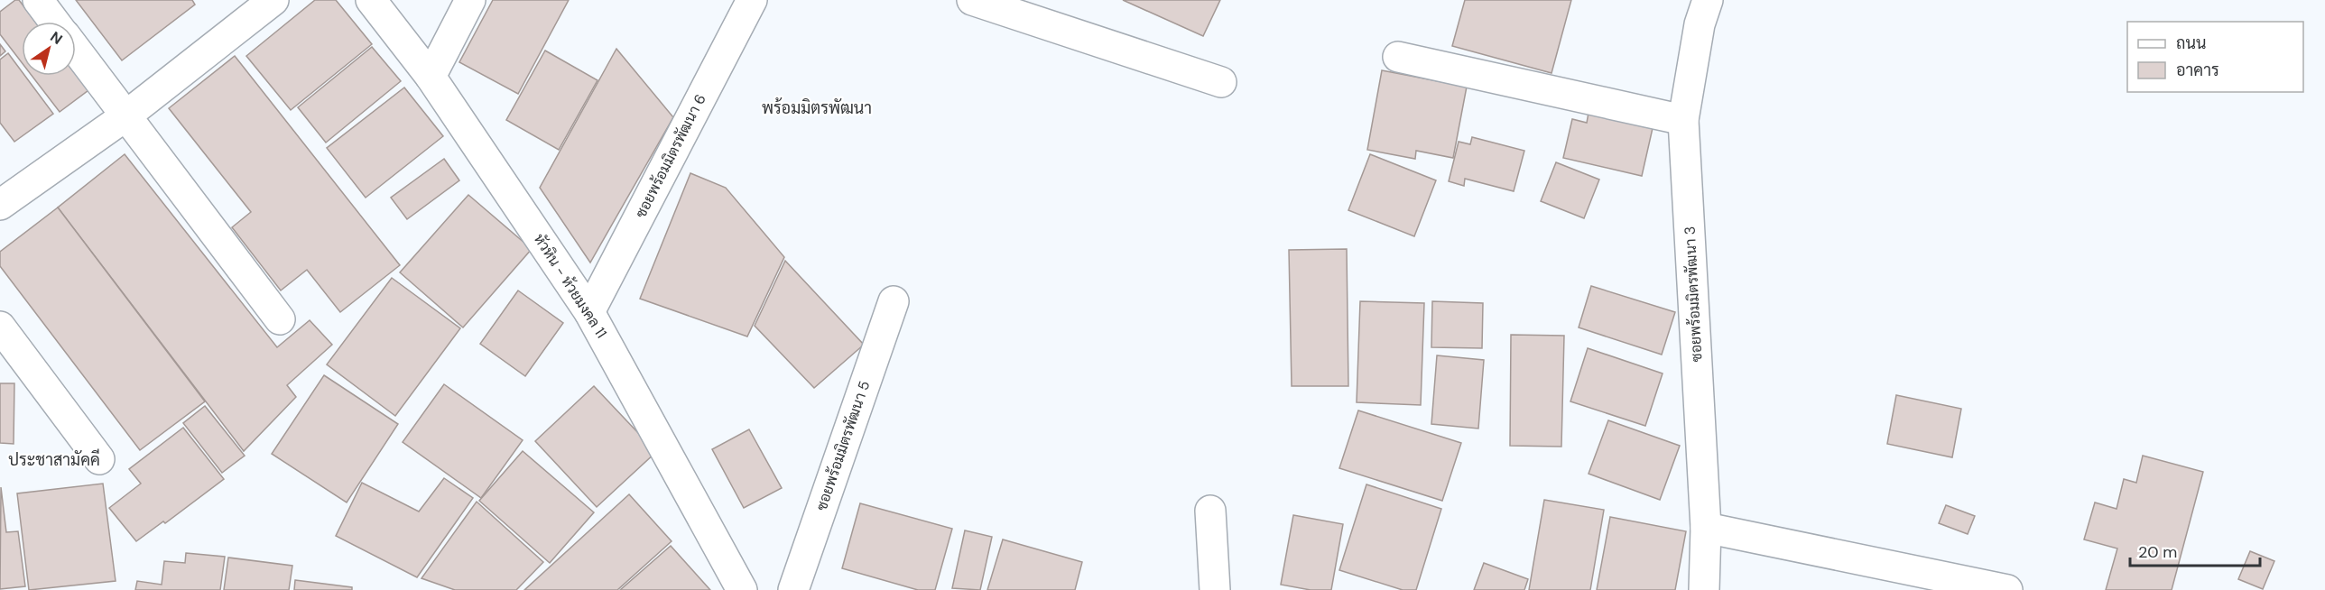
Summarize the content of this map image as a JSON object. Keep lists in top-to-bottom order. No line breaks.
{"streets":{"street":["ซอยพร้อมมิตรพัฒนา 6","หัวหิน - ห้วยมงคล 11","ซอยพร้อมมิตรพัฒนา 3","ซอยพร้อมมิตรพัฒนา 5"]},"crossings":[["ซอยพร้อมมิตรพัฒนา 6","หัวหิน - ห้วยมงคล 11"]],"districts":["พร้อมมิตรพัฒนา","ประชาสามัคคี"],"legend":["ถนน","อาคาร"],"scale_bar":"20 m","north":"top right"}
